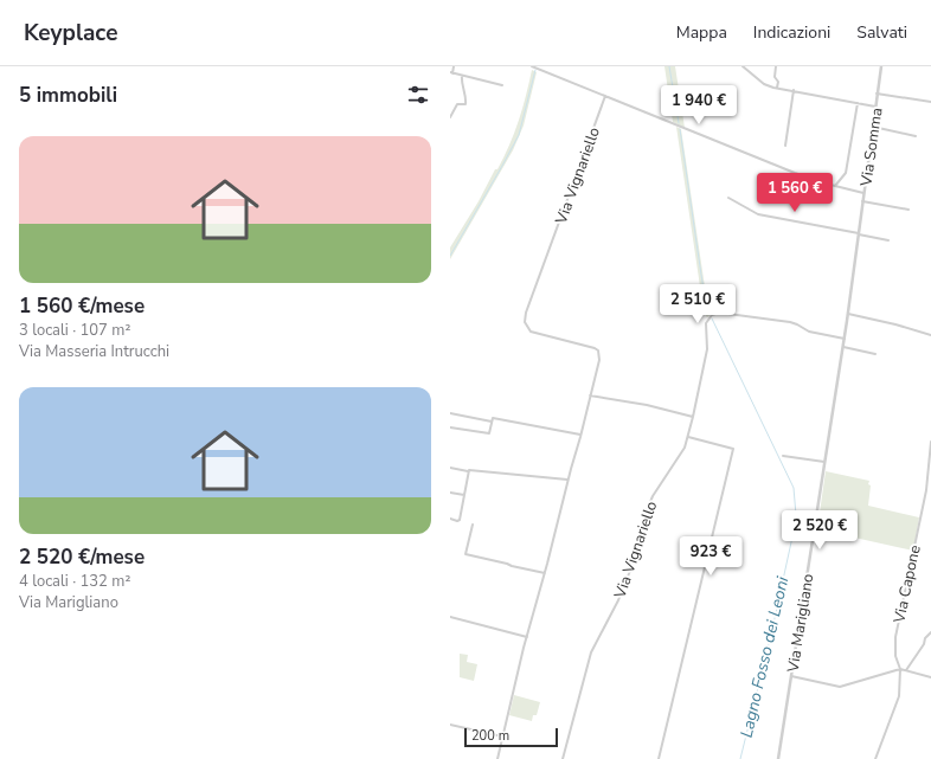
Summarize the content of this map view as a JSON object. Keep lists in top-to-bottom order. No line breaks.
{"streets":{"street":["Via Somma","Via Vignariello","Via Capone","Via Marigliano"]},"crossings":[["Via Somma","Via Vignariello"],["Via Somma","Via Marigliano"],["Via Vignariello","Via Marigliano"]],"water":["Lagno Fosso dei Leoni"],"scale_bar":"200 m","page":{"header":"Keyplace","nav":["Mappa","Indicazioni","Salvati"],"heading":"5 immobili","price":["1 940 €","1 560 €","2 510 €","2 520 €","923 €"],"list":[{"name":"1 560 €/mese","note":"3 locali · 107 m² · Via Masseria Intrucchi"},{"name":"2 520 €/mese","note":"4 locali · 132 m² · Via Marigliano"}],"scale":"200 m"}}
